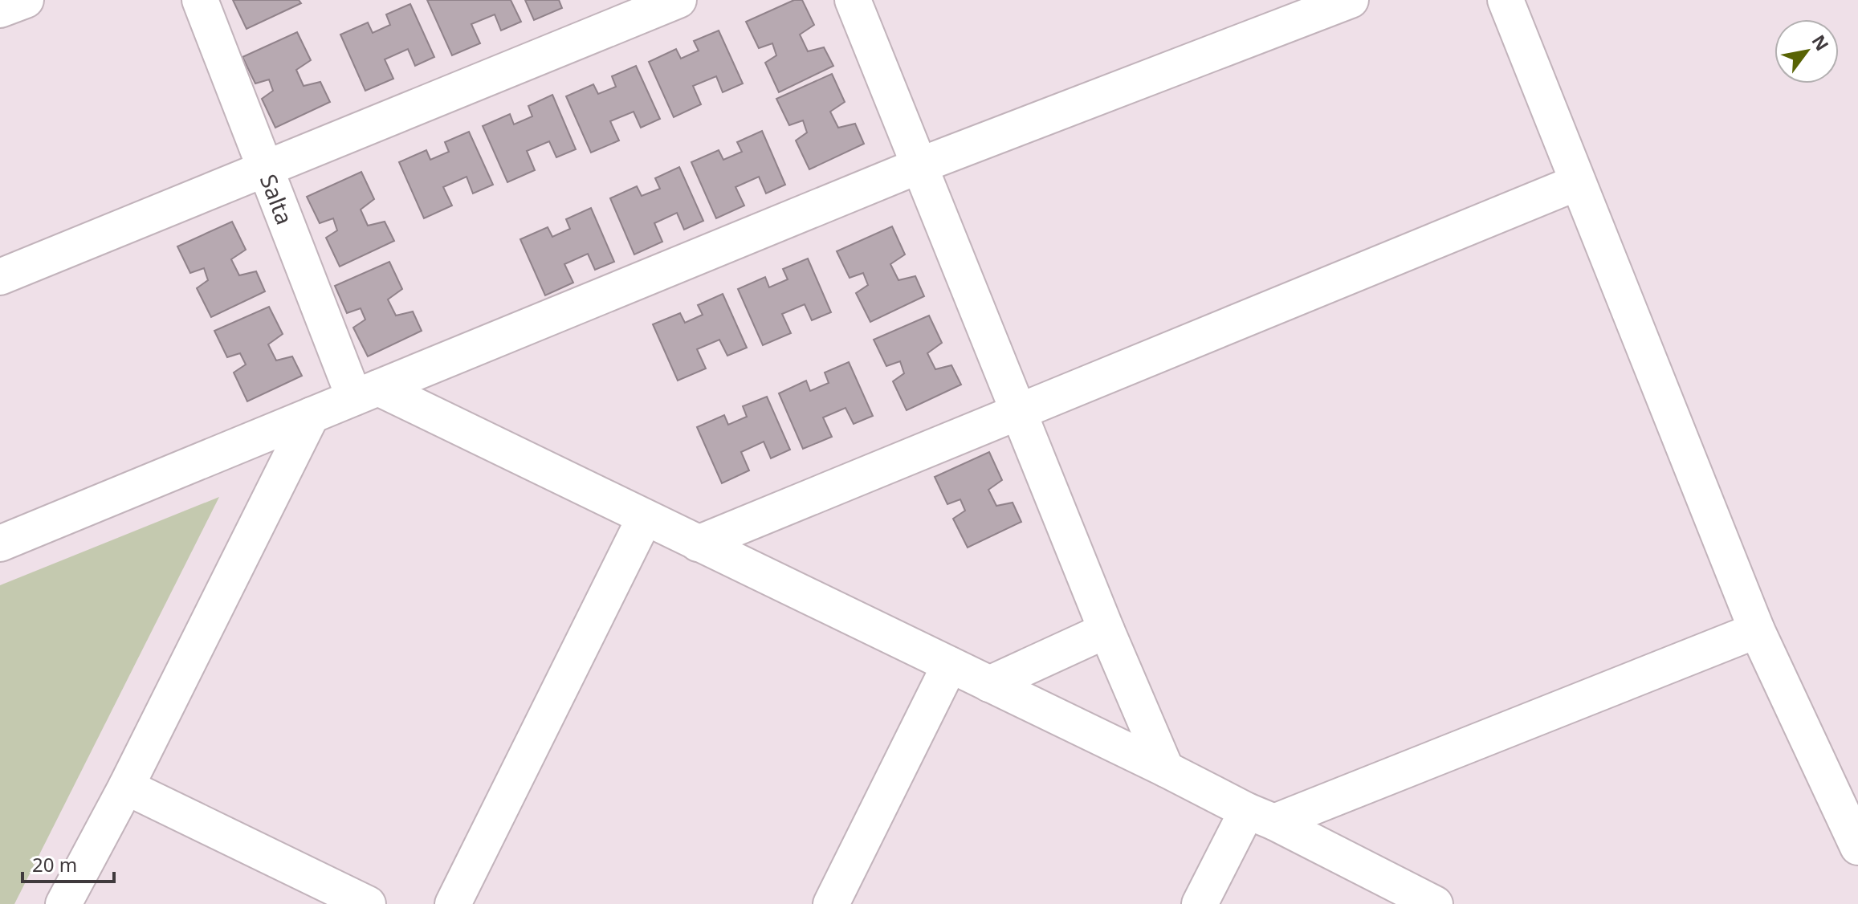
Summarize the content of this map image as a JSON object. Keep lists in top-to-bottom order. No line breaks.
{"streets":{"street":["Salta"]},"scale_bar":"20 m","north":"top right"}
